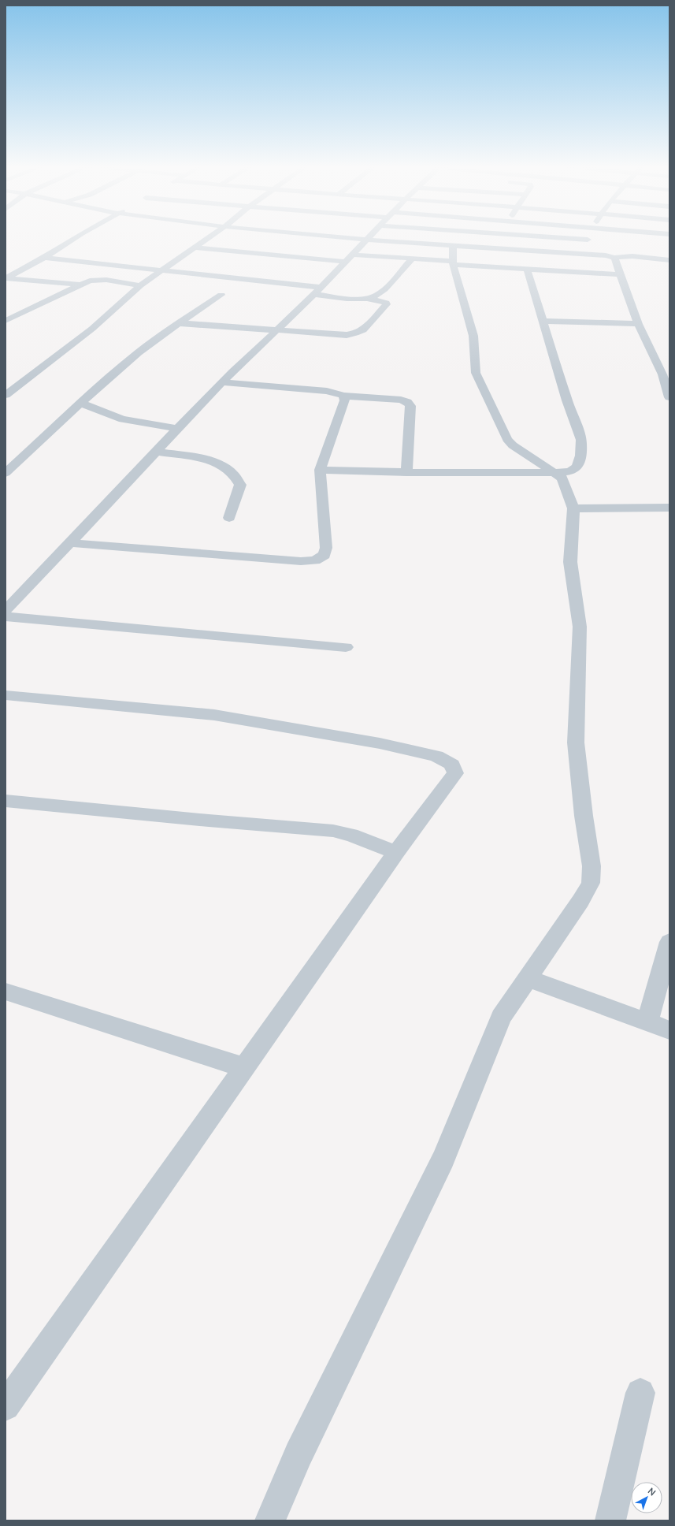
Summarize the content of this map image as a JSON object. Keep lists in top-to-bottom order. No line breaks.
{"north":"top right"}
